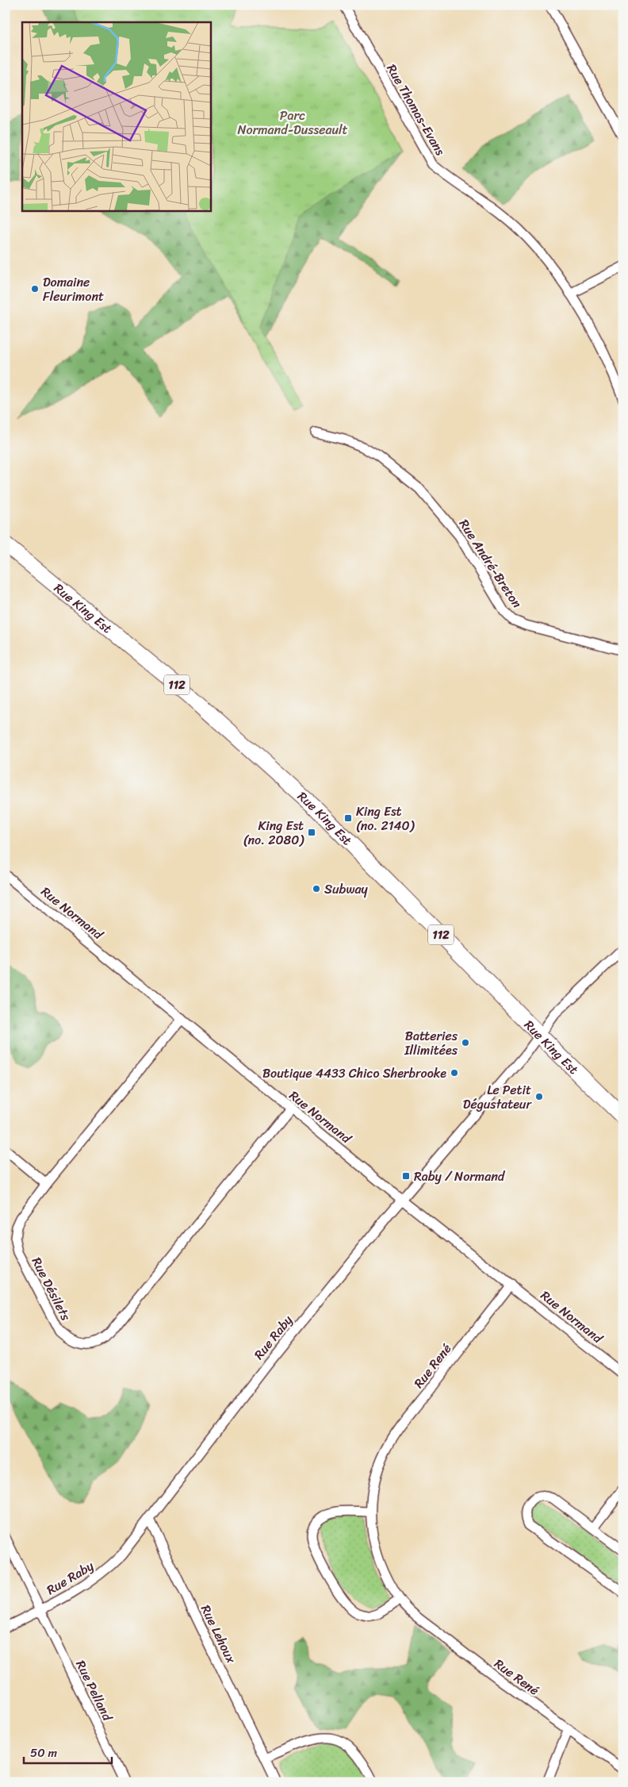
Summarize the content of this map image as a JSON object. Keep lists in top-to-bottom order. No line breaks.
{"streets":{"main road":["Rue King Est","112"],"street":["Rue Thomas-Evans","Rue André-Breton","Rue Normand","Rue Désilets","Rue Raby","Rue René","Rue Lehoux","Rue Pelland"]},"crossings":[["Rue King Est","Rue Raby"],["Rue Normand","Rue Désilets"],["Rue Normand","Rue Raby"],["Rue Normand","Rue René"],["Rue Raby","Rue Lehoux"],["Rue Raby","Rue Pelland"]],"parks":["Parc Normand-Dusseault"],"places":{"other":["Domaine Fleurimont","Subway","Batteries Illimitées","Boutique 4433 Chico Sherbrooke","Le Petit Dégustateur"],"transit":["King Est (no. 2140)","King Est (no. 2080)","Raby / Normand"]},"scale_bar":"50 m"}
